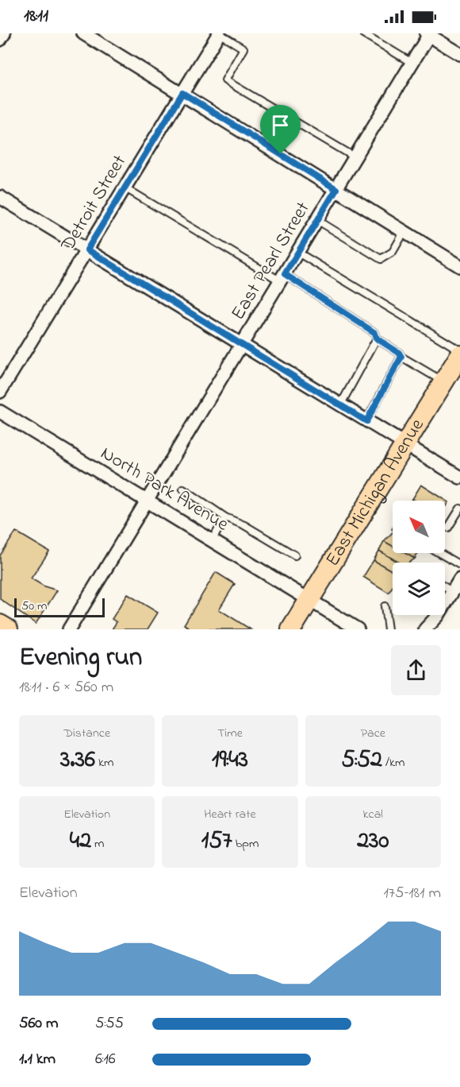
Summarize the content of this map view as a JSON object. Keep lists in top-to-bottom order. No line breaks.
{"streets":{"main road":["East Michigan Avenue"],"street":["Detroit Street","East Pearl Street","North Park Avenue"]},"crossings":[["East Pearl Street","North Park Avenue"],["North Park Avenue","East Michigan Avenue"]],"scale_bar":"50 m","north":"top left","page":{"status":"18:11","scale":"50 m","heading":["Evening run","18:11 · 6 × 560 m"],"stats":[["Distance","3.36 km"],["Time","19:43"],["Pace","5:52 /km"],["Elevation","42 m"],["Heart rate","157 bpm"],["kcal","230"]],"chart":["Elevation","175–181 m"],"list":[{"name":"560 m","note":"5:55"},{"name":"1.1 km","note":"6:16"}]}}
